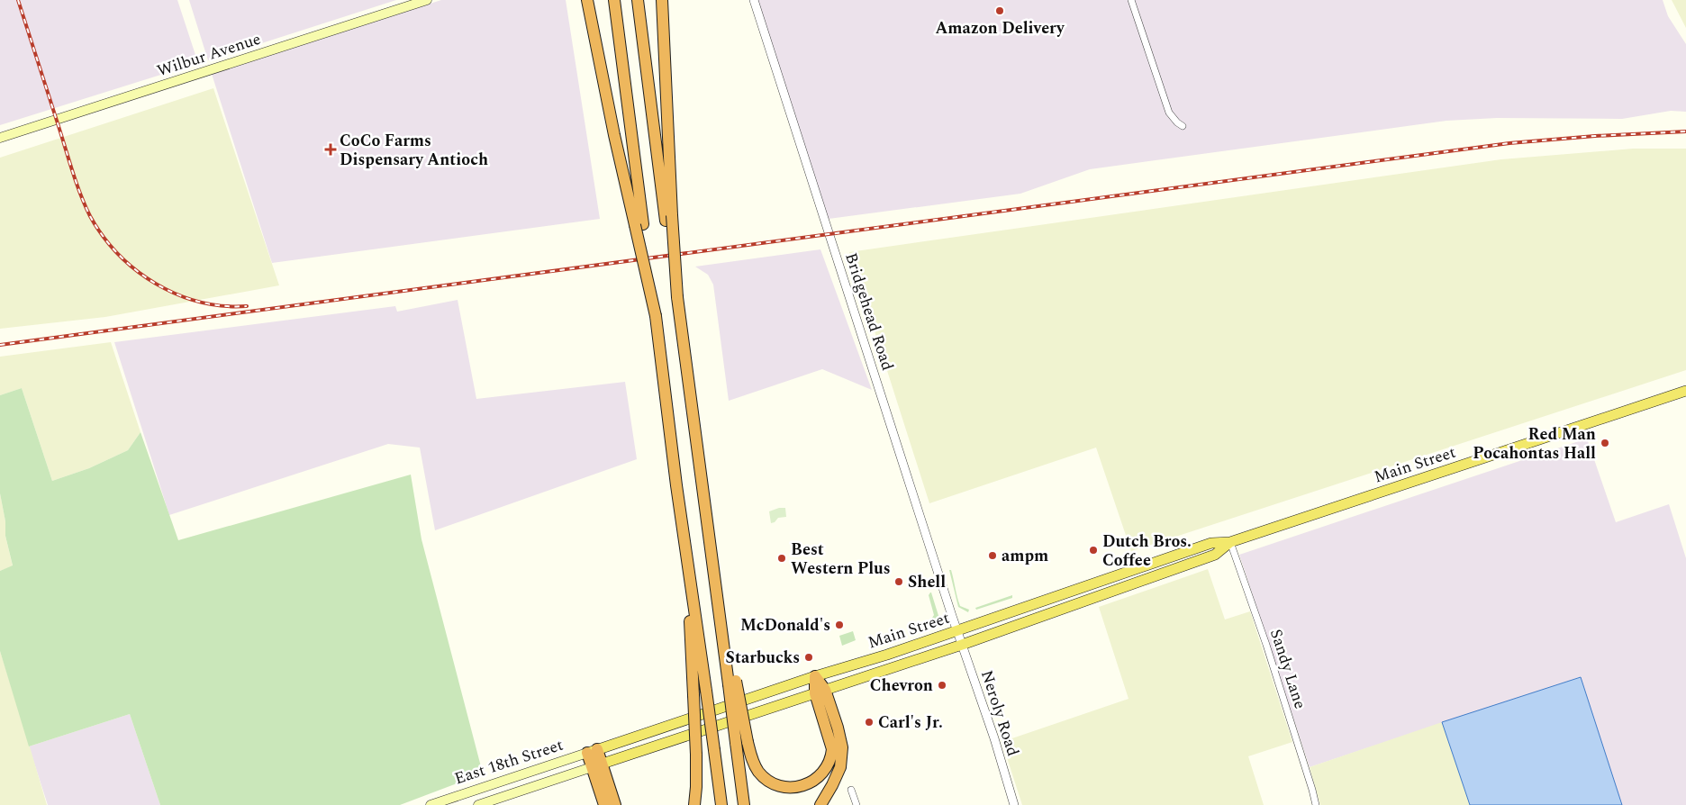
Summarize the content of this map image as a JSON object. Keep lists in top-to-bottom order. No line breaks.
{"streets":{"main road":["Wilbur Avenue","Main Street","East 18th Street"],"street":["Bridgehead Road","Sandy Lane","Neroly Road"]},"crossings":[["Bridgehead Road","Main Street"],["Bridgehead Road","Neroly Road"],["Main Street","Sandy Lane"],["Main Street","Neroly Road"],["Main Street","East 18th Street"]],"places":{"other":["Amazon Delivery","Red Man Pocahontas Hall","Dutch Bros. Coffee","ampm","Best Western Plus","Shell","McDonald's","Starbucks","Chevron","Carl's Jr."],"health":["CoCo Farms Dispensary Antioch"]}}
